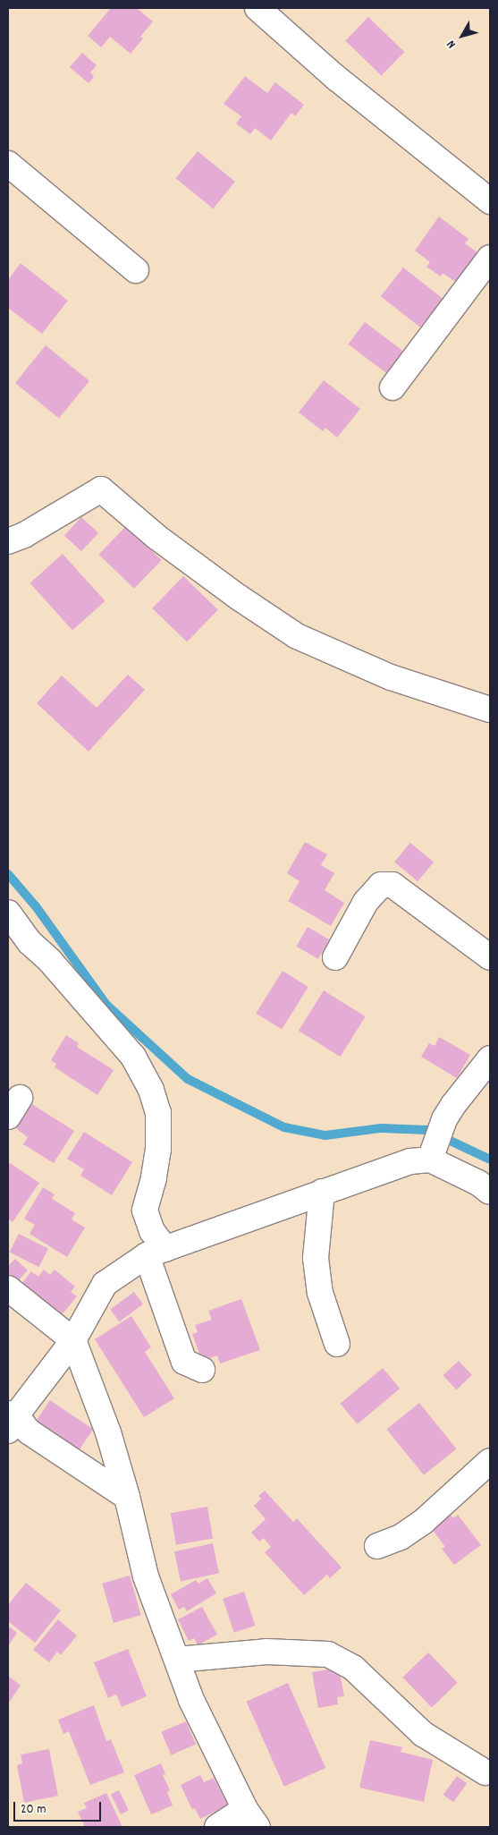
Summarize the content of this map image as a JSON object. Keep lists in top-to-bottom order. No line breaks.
{"scale_bar":"20 m","north":"bottom left"}
